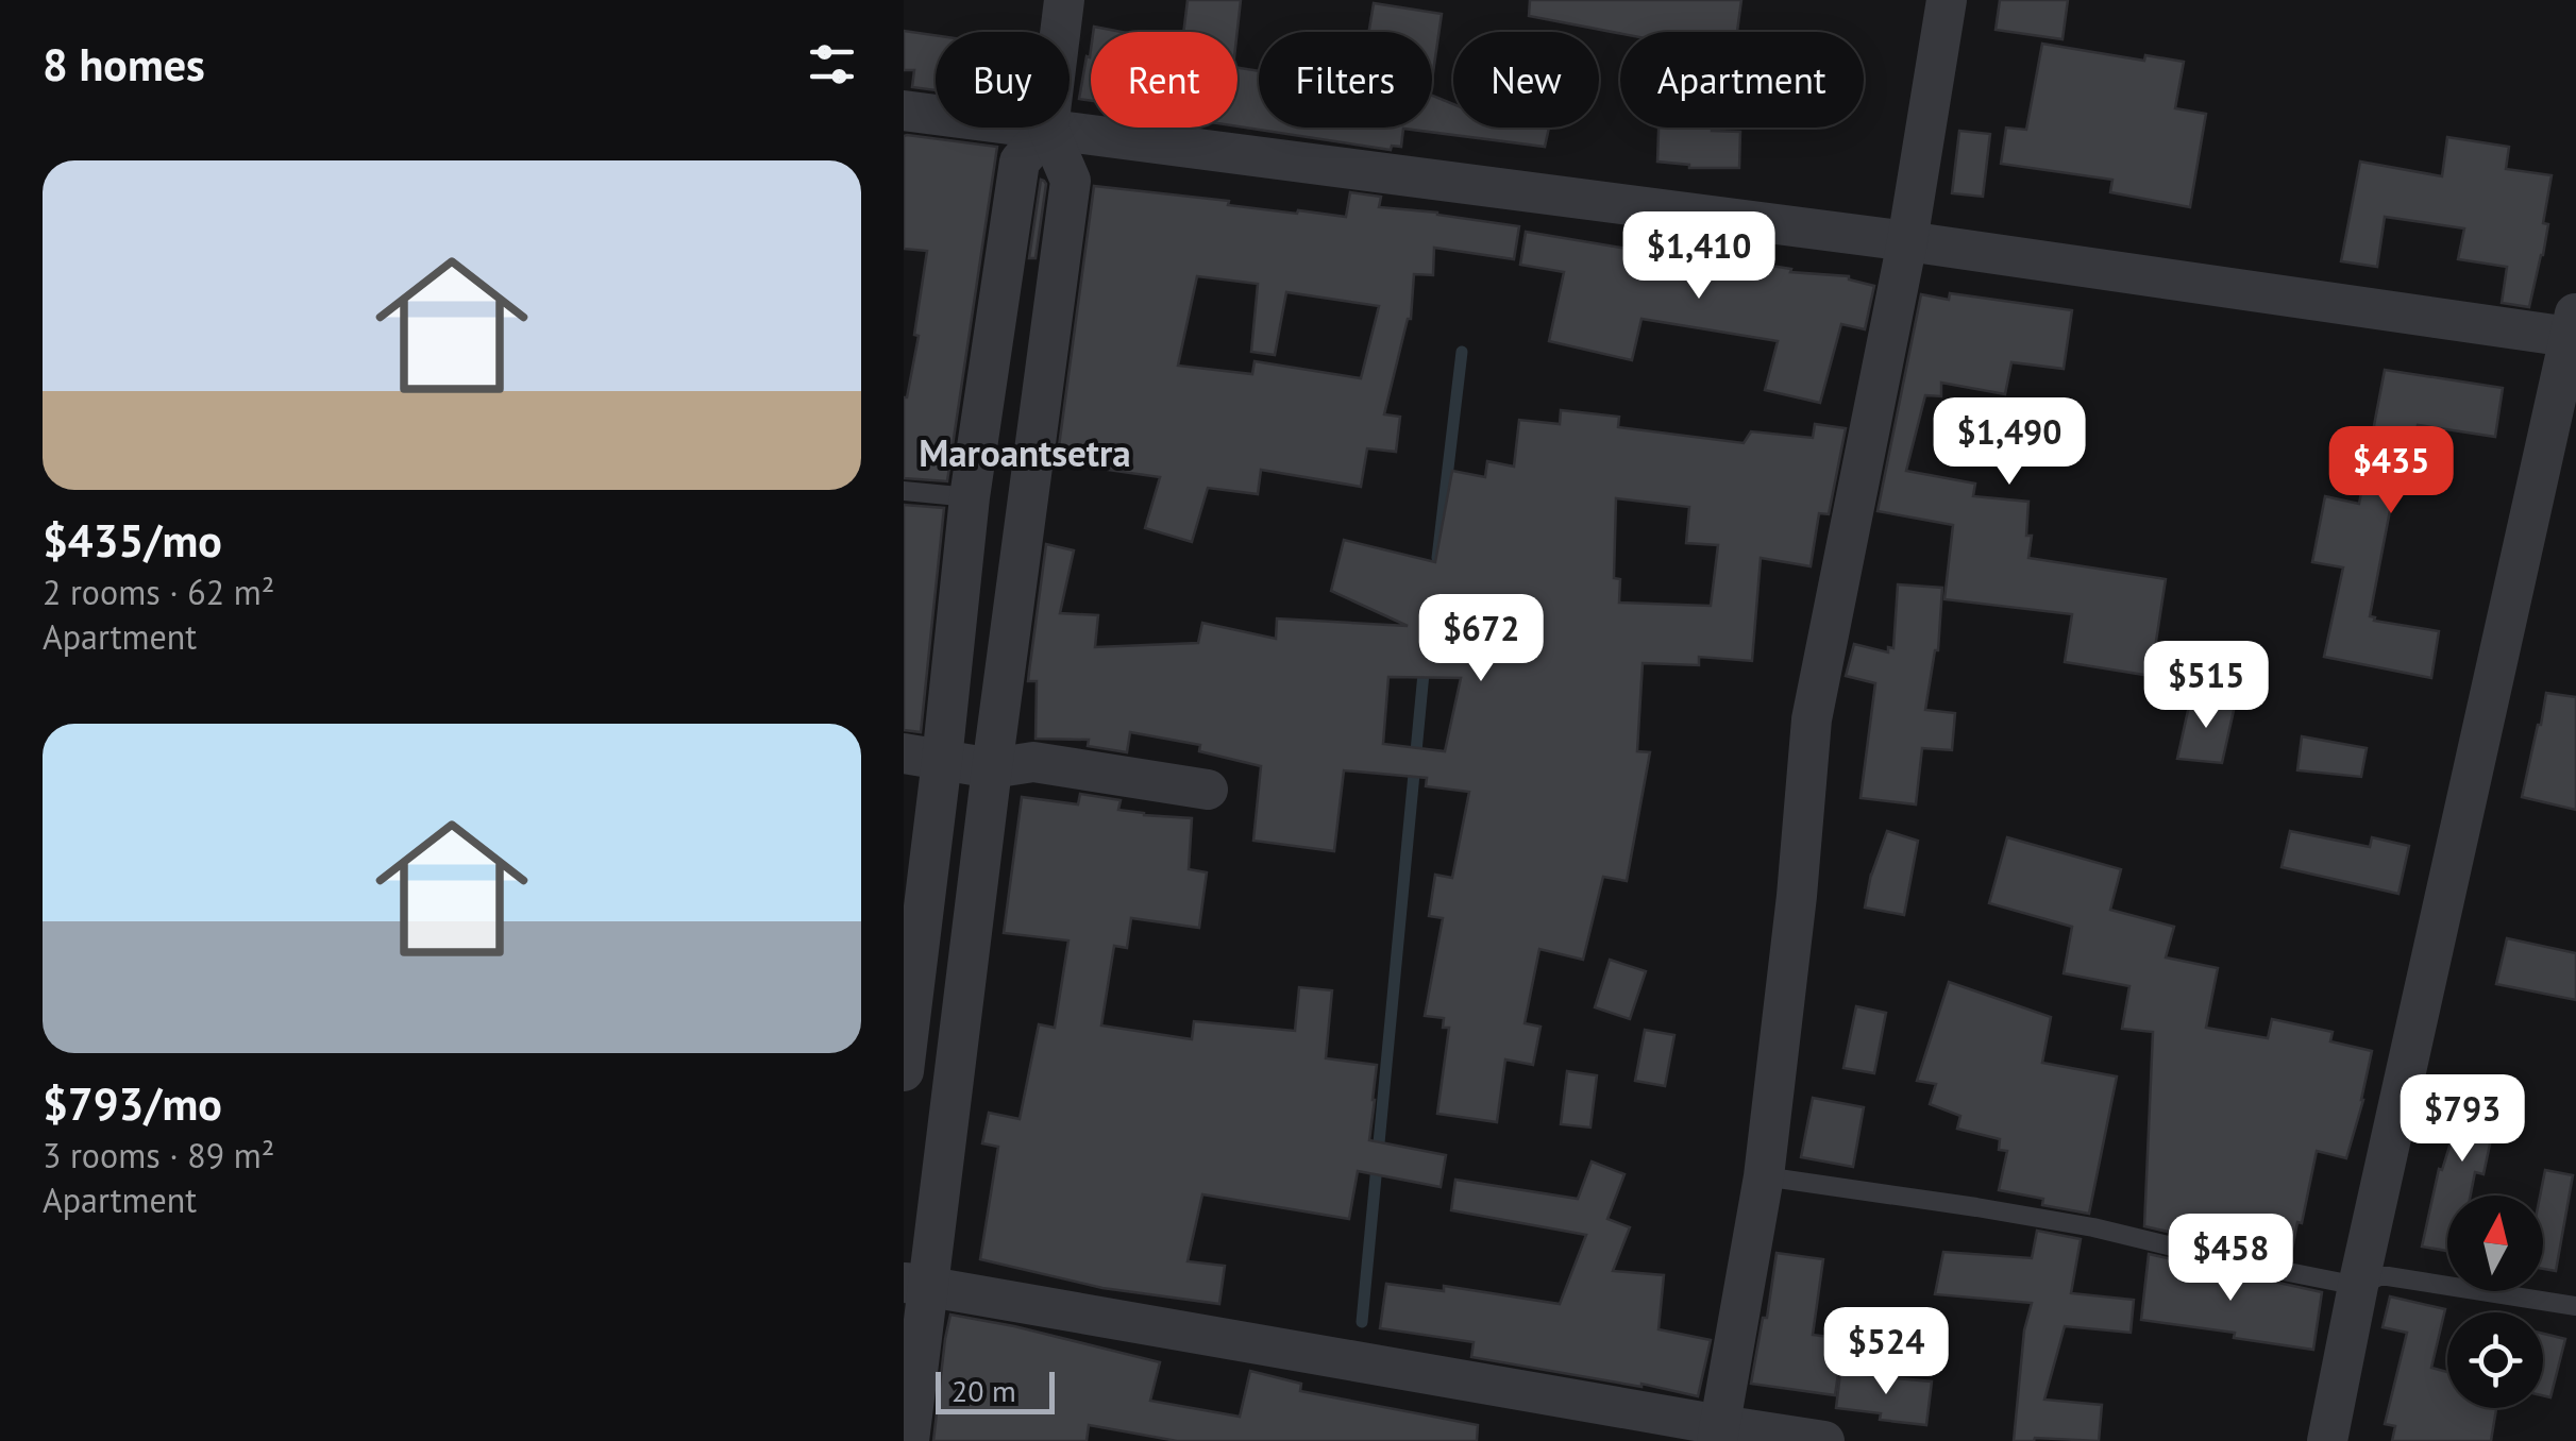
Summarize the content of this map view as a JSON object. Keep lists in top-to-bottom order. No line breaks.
{"districts":["Maroantsetra"],"scale_bar":"20 m","north":"top","page":{"heading":"8 homes","chip":["Buy","Rent","Filters","New","Apartment"],"list":[{"name":"$435/mo","note":"2 rooms · 62 m² · Apartment"},{"name":"$793/mo","note":"3 rooms · 89 m² · Apartment"}],"price":["$1,410","$1,490","$435","$672","$515","$793","$458","$524"],"scale":"20 m"}}
